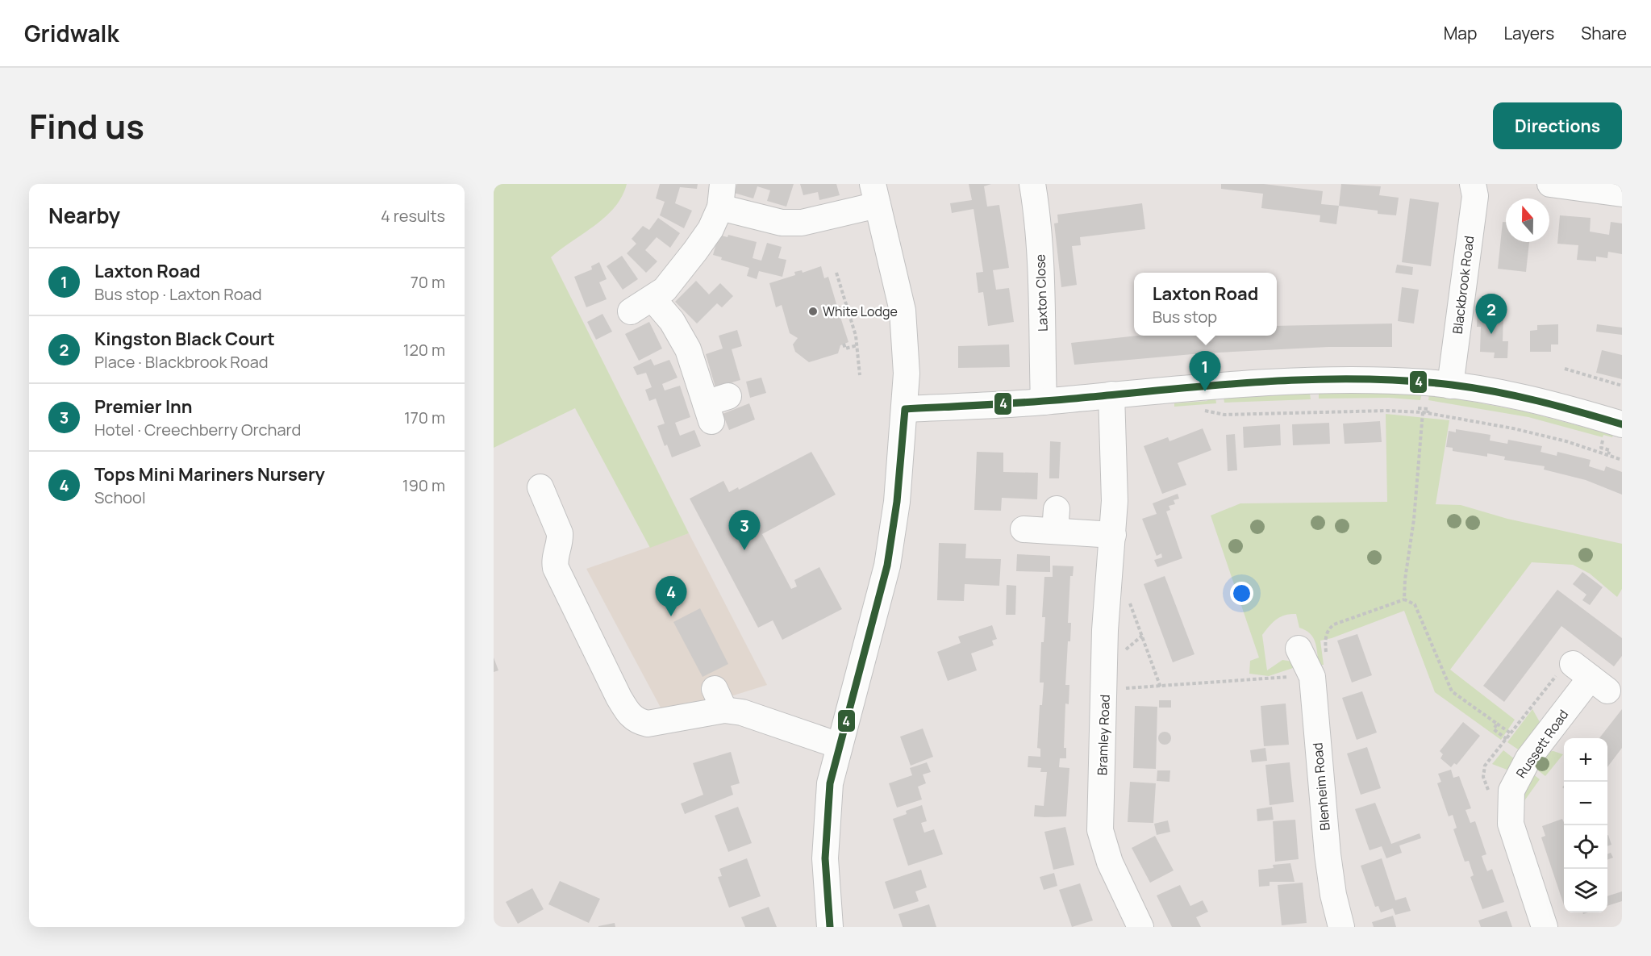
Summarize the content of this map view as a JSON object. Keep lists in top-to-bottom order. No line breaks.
{"streets":{"street":["Blackbrook Road","Laxton Close","Bramley Road","Russett Road","Blenheim Road"]},"places":["White Lodge"],"lines":["transit line 4"],"north":"top","page":{"header":"Gridwalk","nav":["Map","Layers","Share"],"title":"Find us","buttons":"Directions","heading":["Nearby","4 results"],"list":[{"mark":"1","name":"Laxton Road","note":"Bus stop · Laxton Road","value":"70 m"},{"mark":"2","name":"Kingston Black Court","note":"Place · Blackbrook Road","value":"120 m"},{"mark":"3","name":"Premier Inn","note":"Hotel · Creechberry Orchard","value":"170 m"},{"mark":"4","name":"Tops Mini Mariners Nursery","note":"School","value":"190 m"}],"popup":["Laxton Road","Bus stop"],"pins":["2","1","3","4"],"map_buttons":["+","−"]}}
